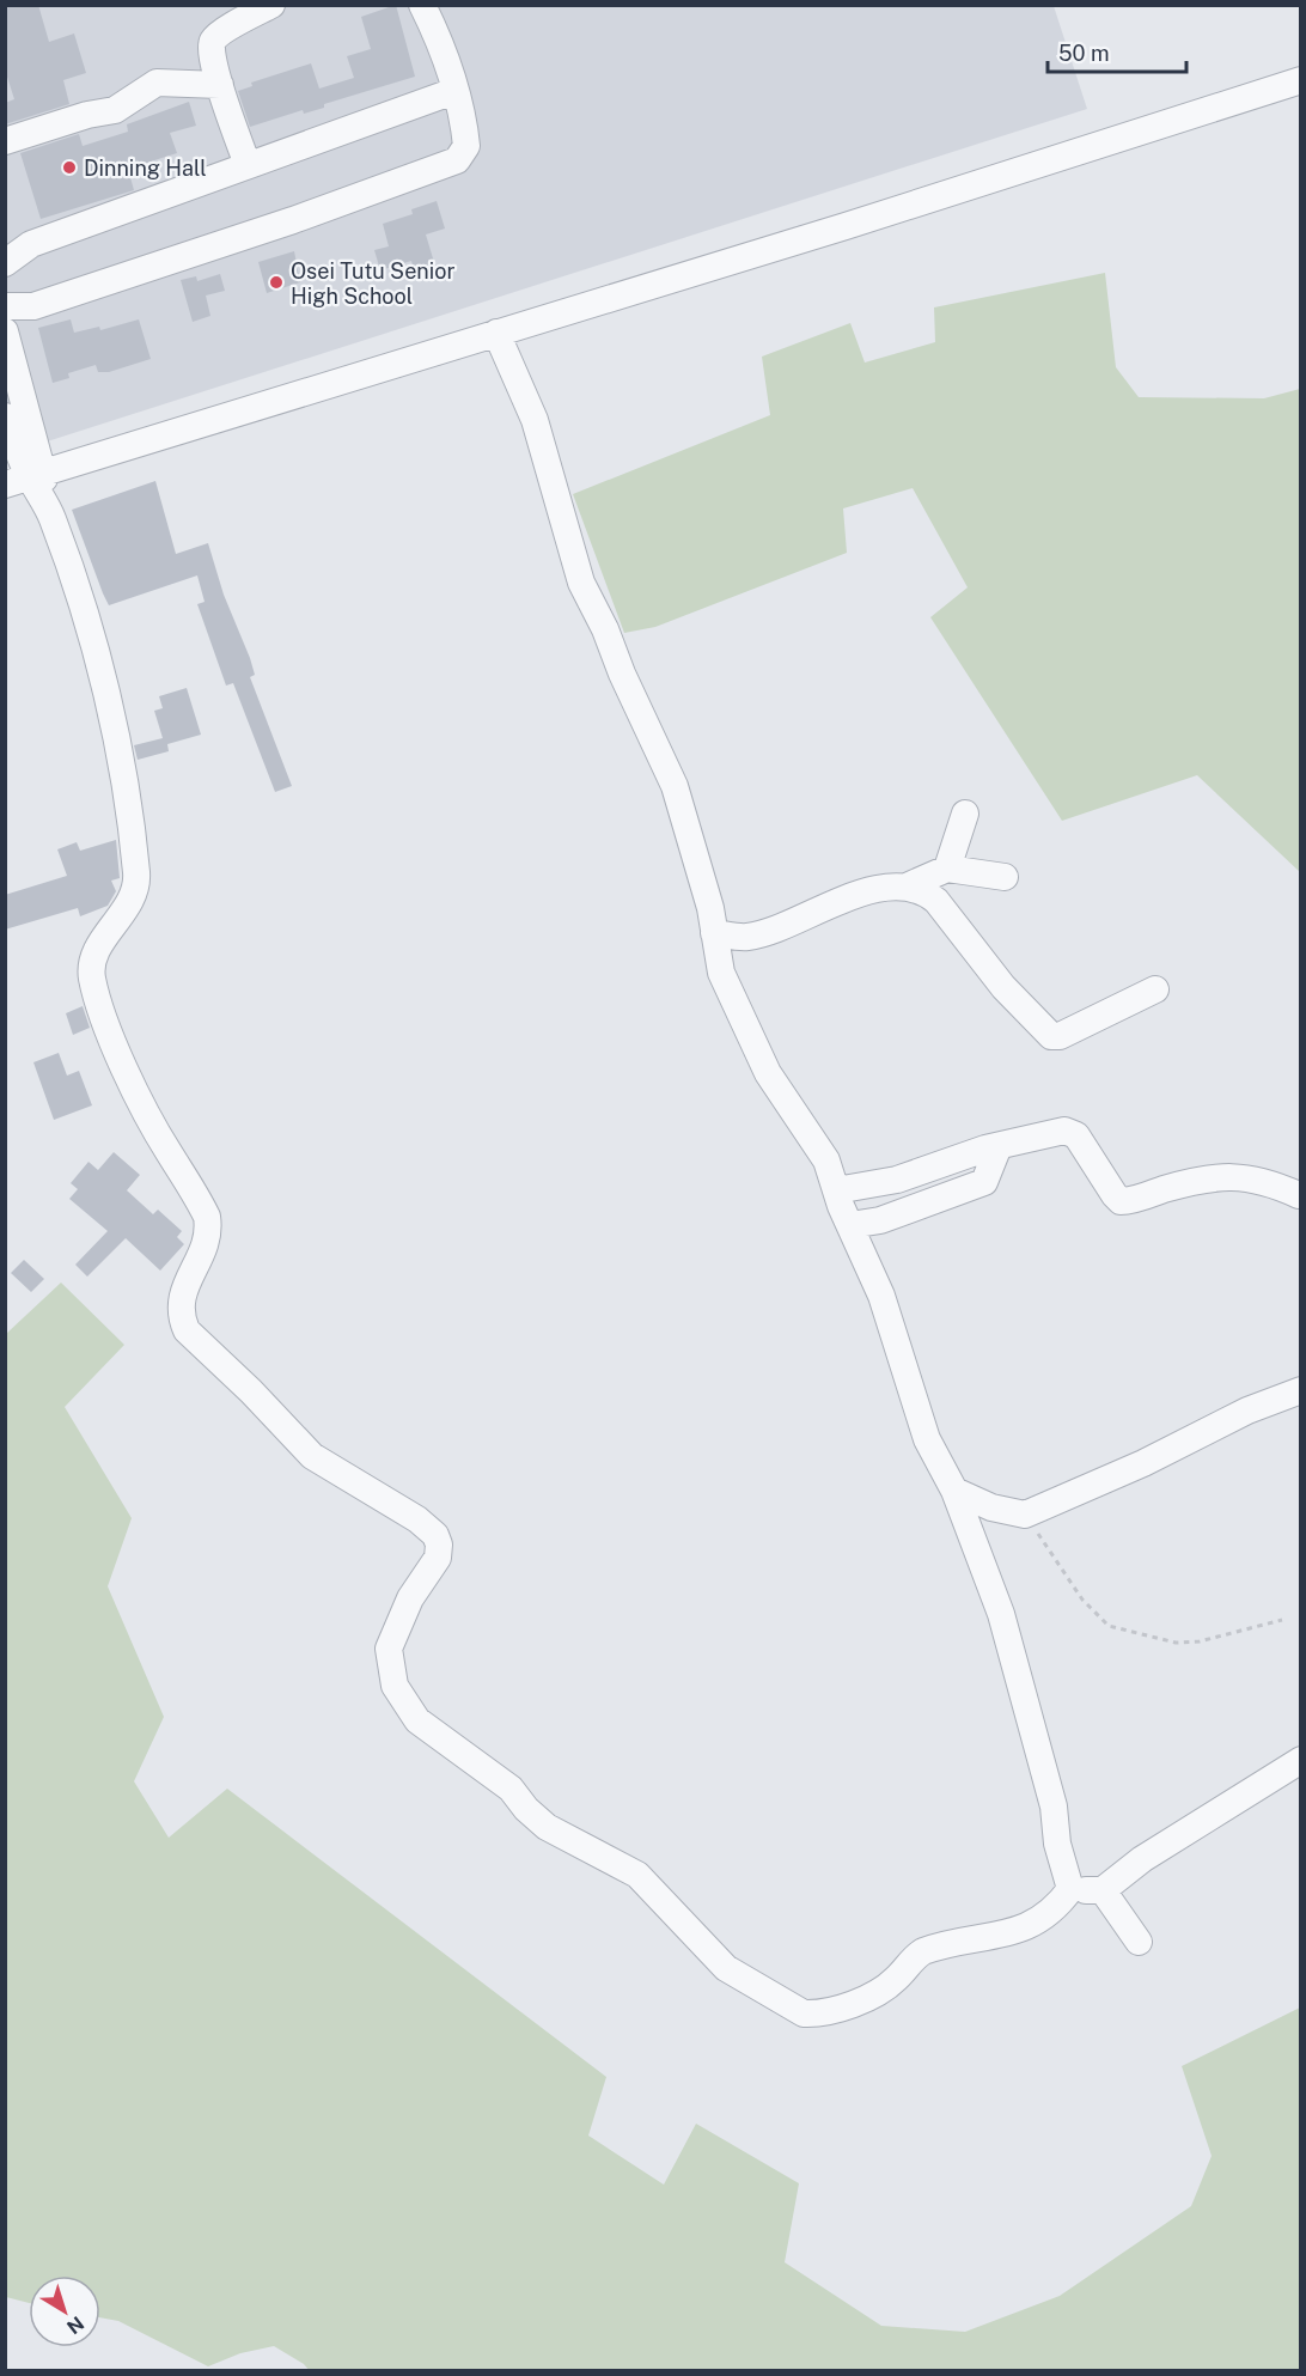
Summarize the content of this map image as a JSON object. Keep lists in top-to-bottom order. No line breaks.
{"places":["Dinning Hall","Osei Tutu Senior High School"],"scale_bar":"50 m","north":"bottom right"}
